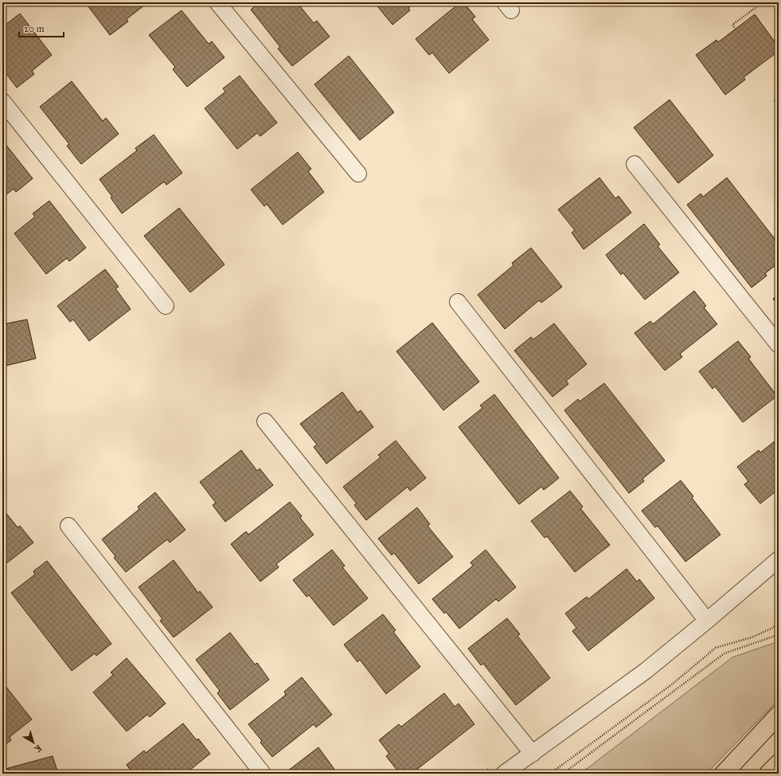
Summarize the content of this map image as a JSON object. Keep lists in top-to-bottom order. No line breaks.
{"scale_bar":"20 m","north":"bottom right"}
